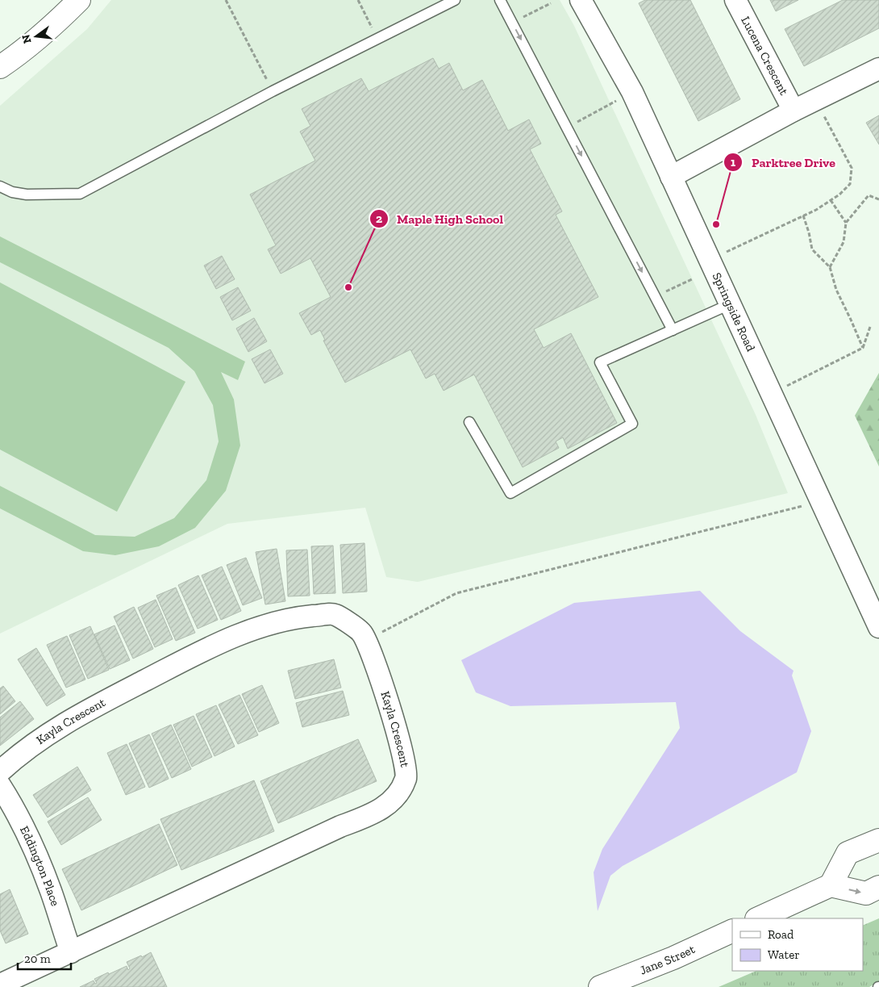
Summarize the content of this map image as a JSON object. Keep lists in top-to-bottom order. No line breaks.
{"streets":{"main road":["Jane Street"],"street":["Lucena Crescent","Springside Road","Kayla Crescent","Eddington Place"]},"crossings":[["Kayla Crescent","Eddington Place"]],"places":["Parktree Drive","Maple High School"],"legend":["Road","Water"],"scale_bar":"20 m","north":"left"}
